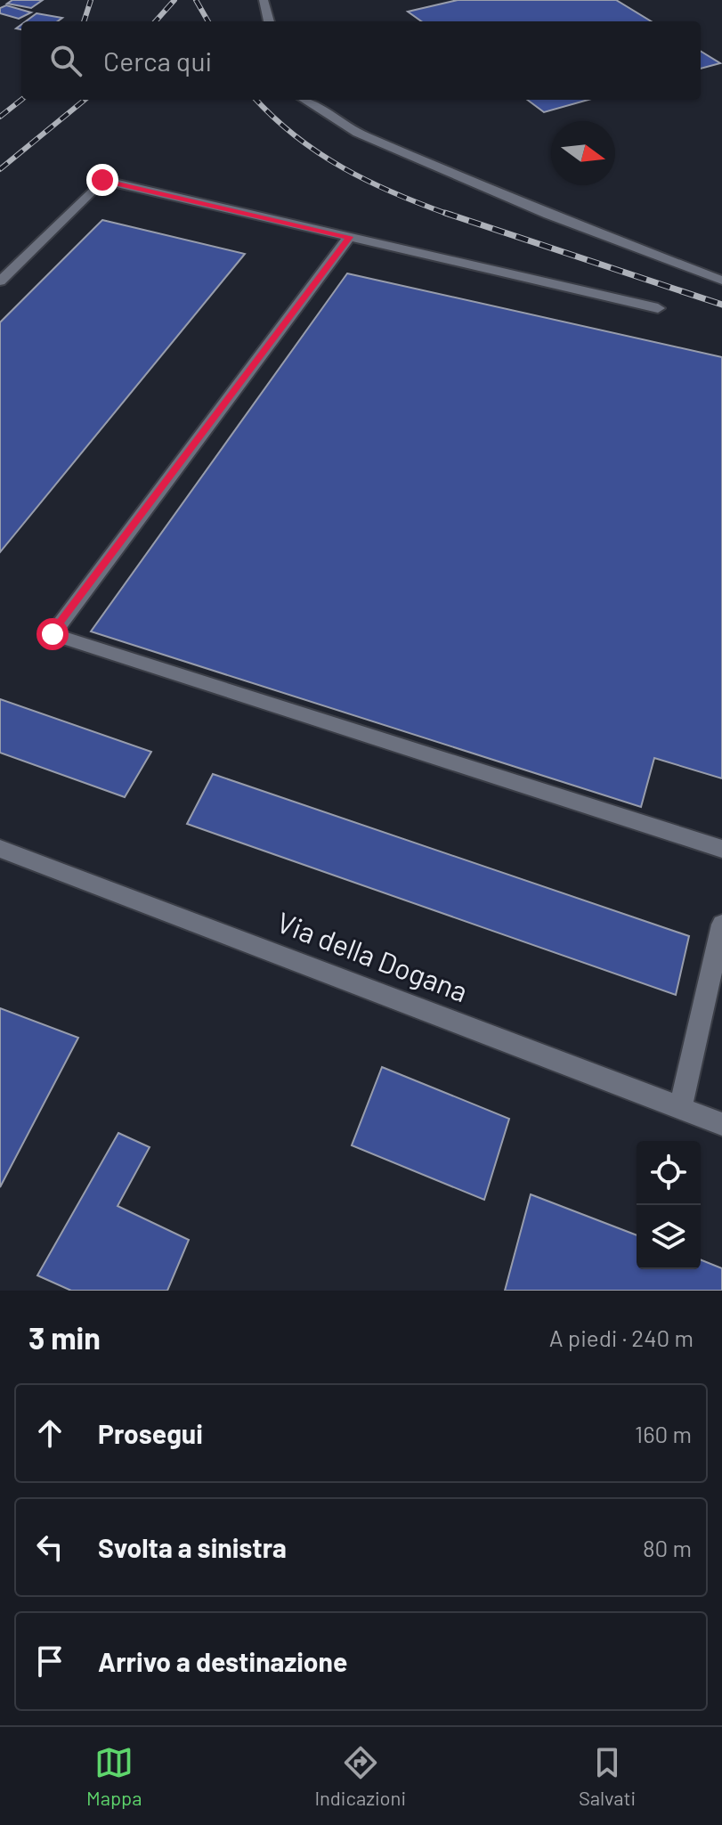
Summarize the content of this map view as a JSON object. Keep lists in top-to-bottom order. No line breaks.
{"streets":{"street":["Via della Dogana"]},"north":"right","page":{"search":"Cerca qui","heading":["3 min","A piedi · 240 m"],"list":[["Prosegui","160 m"],["Svolta a sinistra","80 m"],"Arrivo a destinazione"],"nav":["Mappa","Indicazioni","Salvati"]}}
